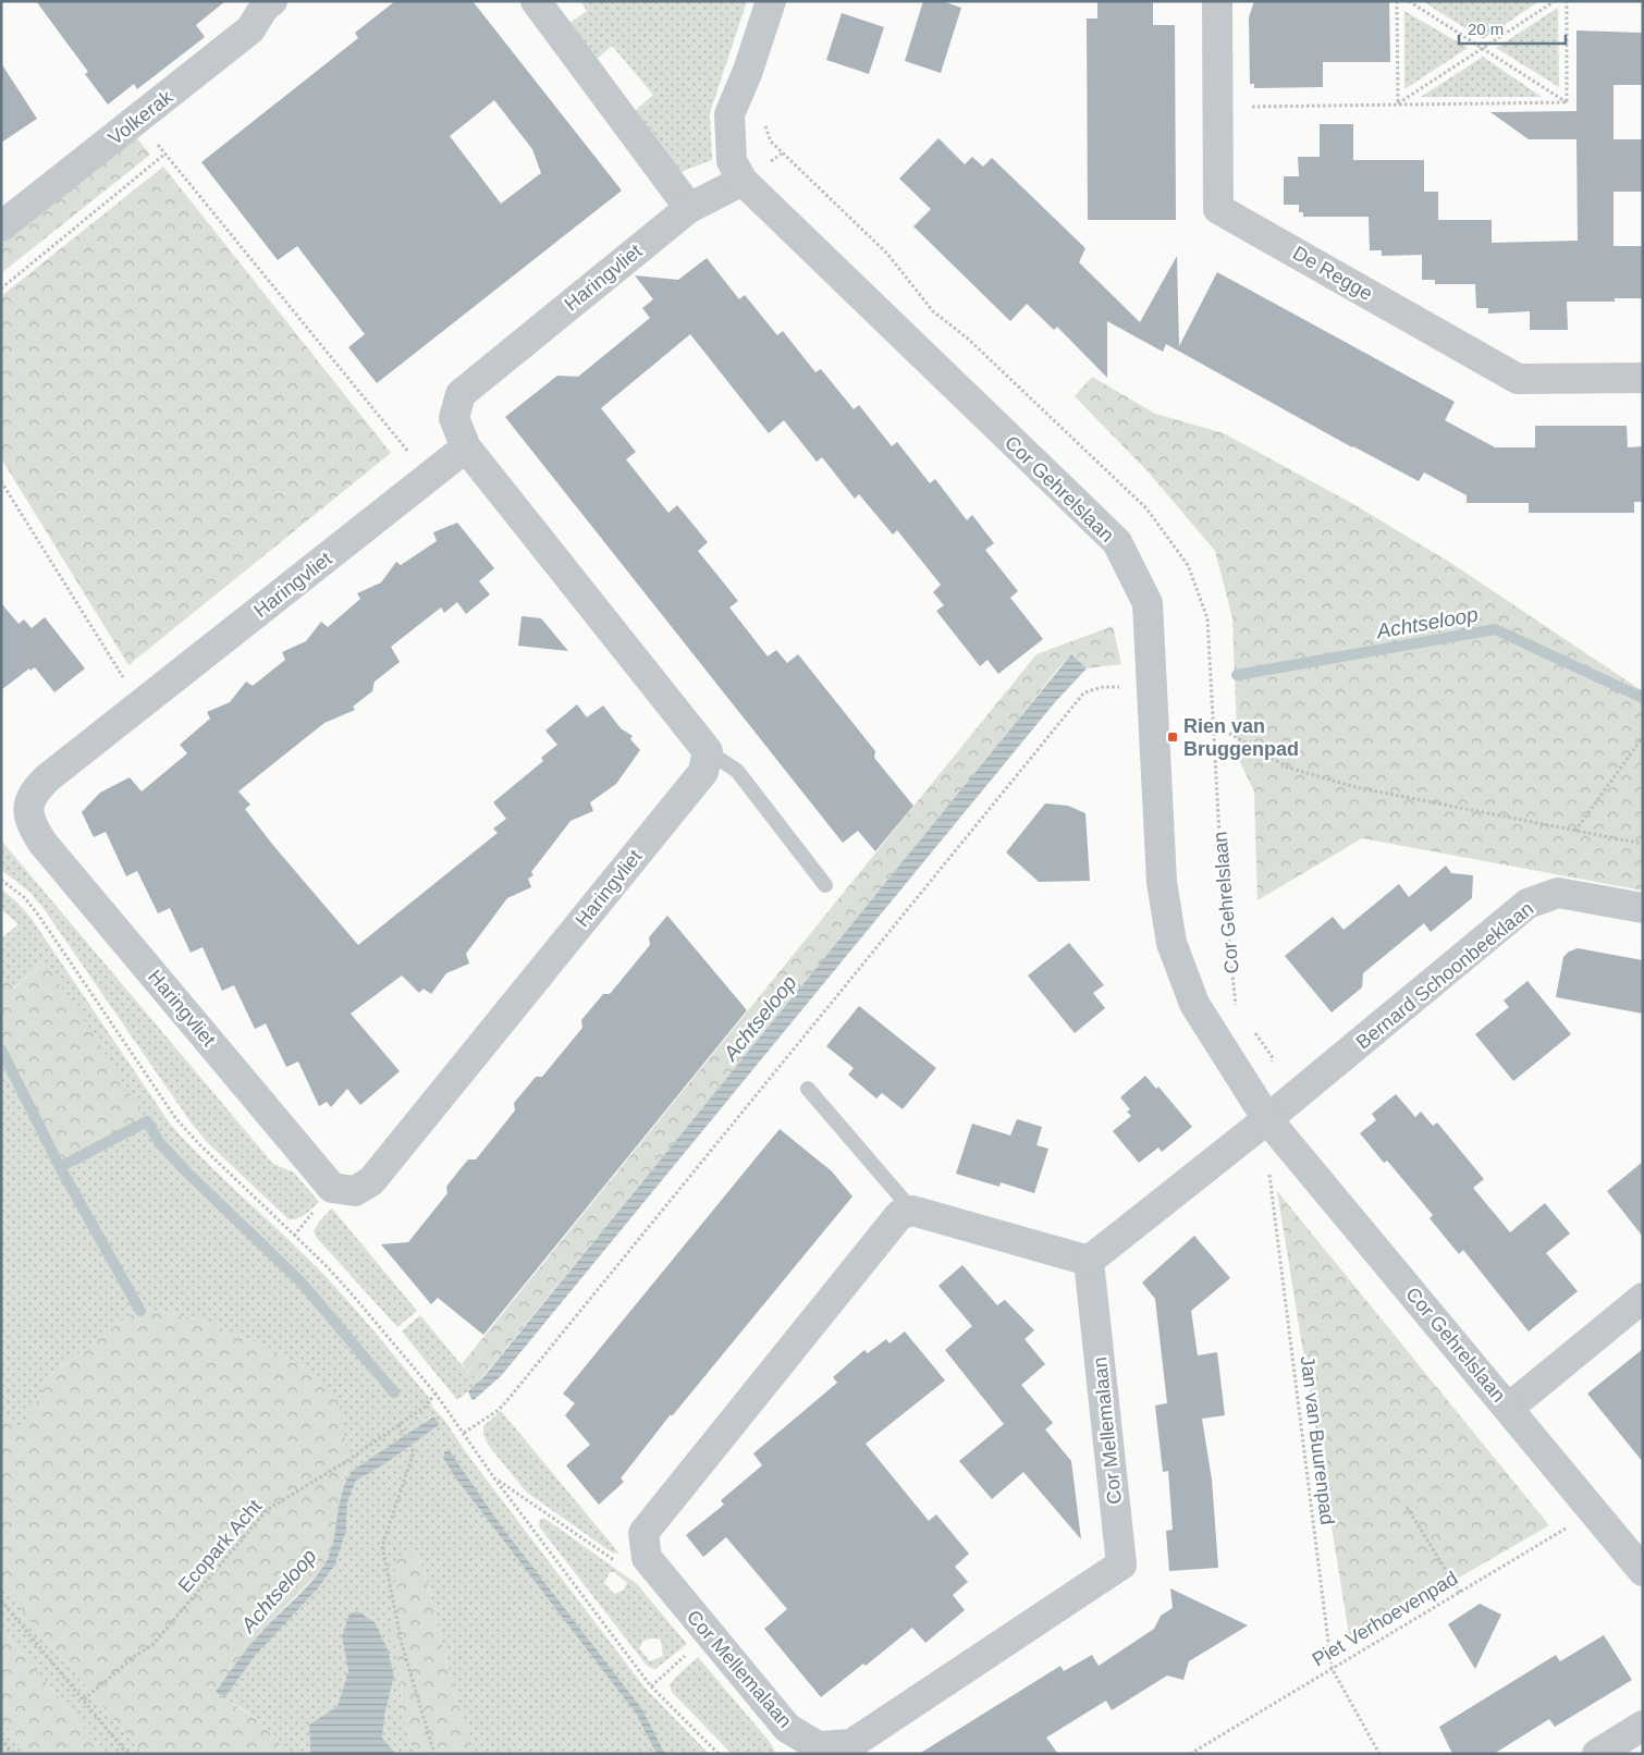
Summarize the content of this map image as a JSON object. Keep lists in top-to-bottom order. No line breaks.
{"streets":{"street":["Volkerak","De Regge","Haringvliet","Cor Gehrelslaan","Bernard Schoonbeeklaan","Cor Mellemalaan"],"path":["Jan van Buurenpad","Ecopark Acht","Piet Verhoevenpad"]},"crossings":[["Haringvliet","Cor Gehrelslaan"],["Cor Gehrelslaan","Bernard Schoonbeeklaan"],["Cor Gehrelslaan","Piet Verhoevenpad"],["Jan van Buurenpad","Piet Verhoevenpad"]],"water":["Achtseloop"],"places":{"transit":["Rien van Bruggenpad"]},"scale_bar":"20 m"}
